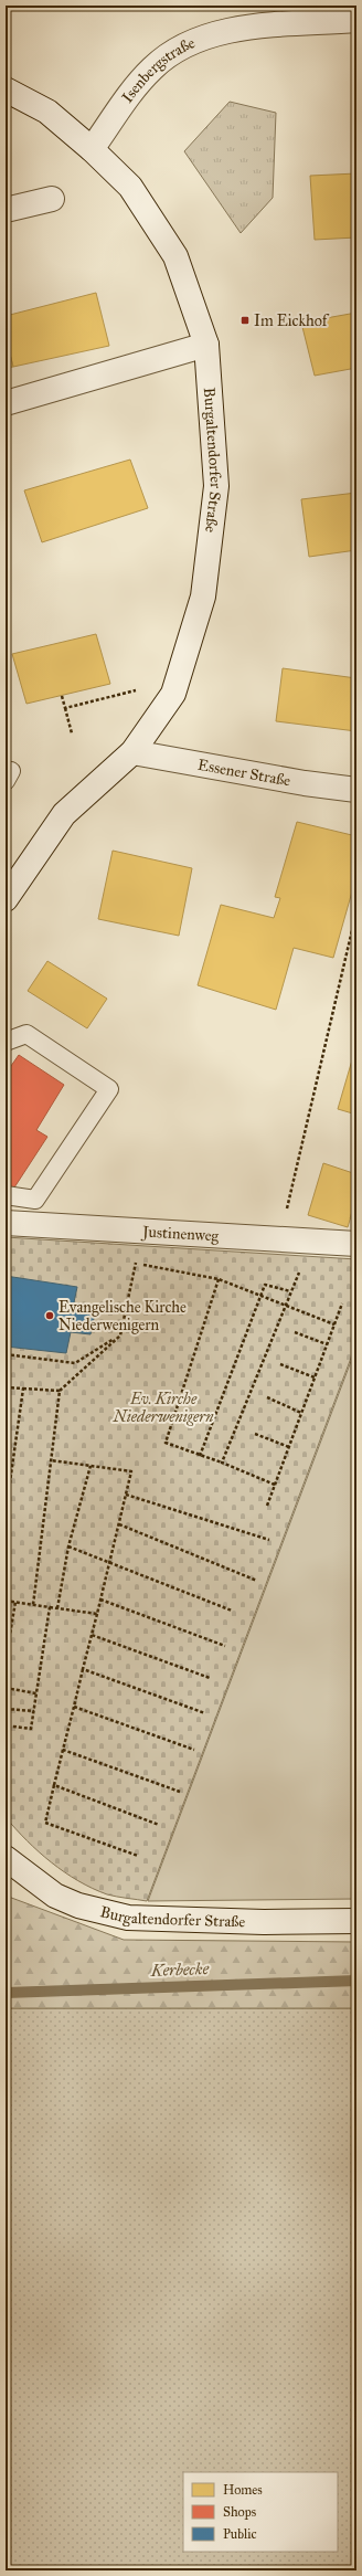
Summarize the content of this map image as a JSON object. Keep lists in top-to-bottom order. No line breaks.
{"streets":{"main road":["Isenbergstraße","Burgaltendorfer Straße","Essener Straße","Justinenweg"]},"crossings":[["Isenbergstraße","Burgaltendorfer Straße"],["Burgaltendorfer Straße","Essener Straße"]],"water":["Kerbecke"],"parks":["Ev. Kirche Niederwenigern"],"places":{"transit":["Im Eickhof"],"other":["Evangelische Kirche Niederwenigern"]},"legend":["Homes","Shops","Public"]}
